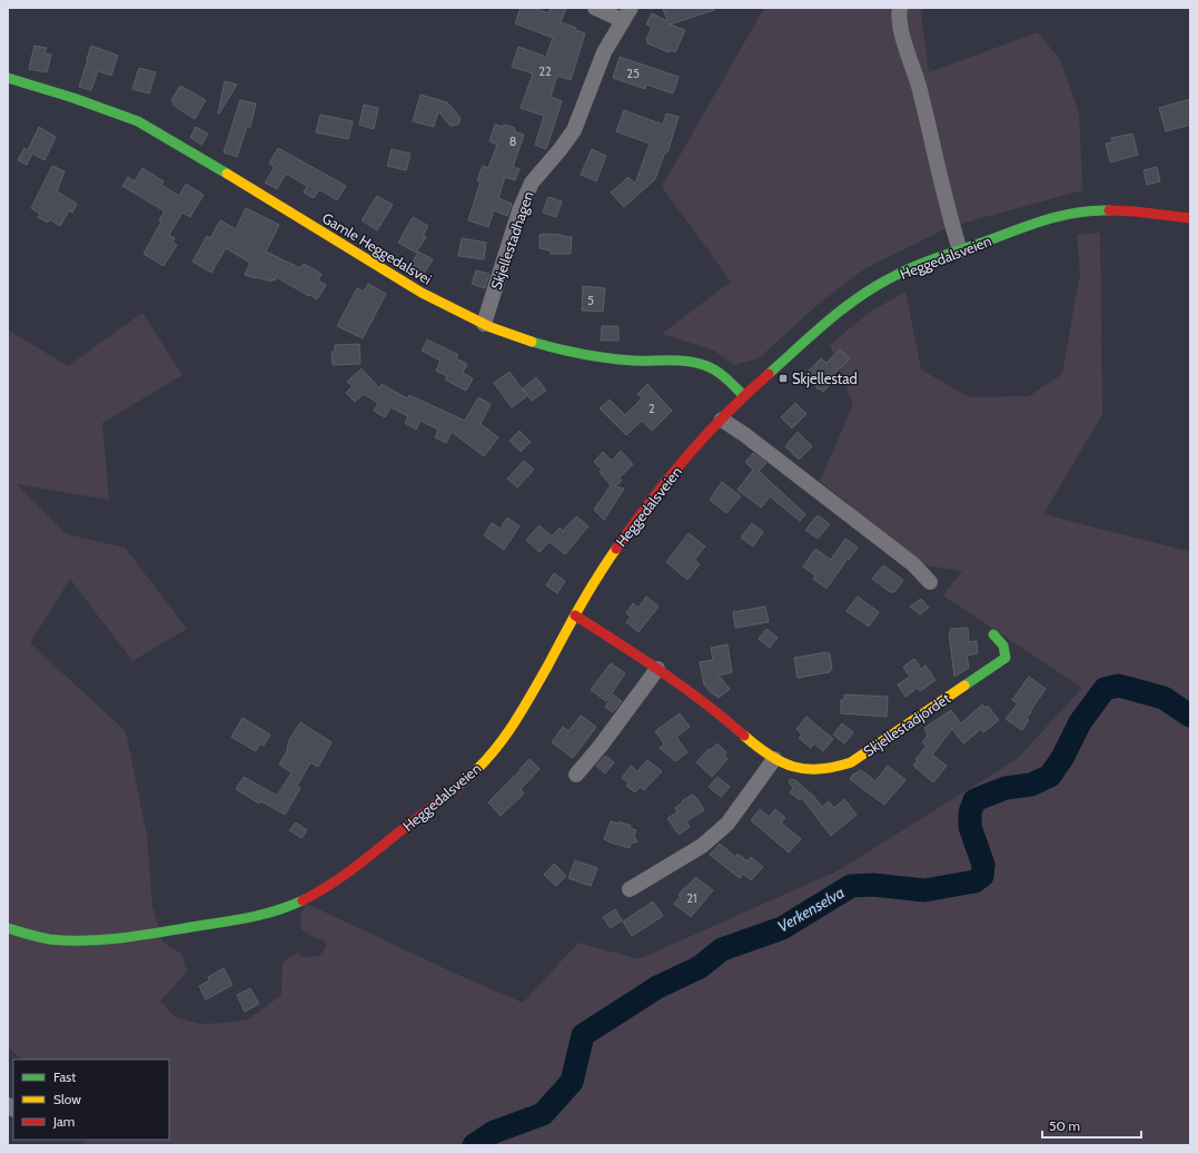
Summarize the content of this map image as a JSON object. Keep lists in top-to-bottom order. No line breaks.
{"streets":{"main road":["Gamle Heggedalsvei","Heggedalsveien","Skjellestadjordet"],"street":["Skjellestadhagen"]},"crossings":[["Skjellestadhagen","Gamle Heggedalsvei"],["Gamle Heggedalsvei","Heggedalsveien"],["Heggedalsveien","Skjellestadjordet"]],"water":["Verkenselva"],"places":{"transit":["Skjellestad"]},"house_numbers":["22","25","8","5","2","21"],"legend":["Fast","Slow","Jam"],"scale_bar":"50 m"}
